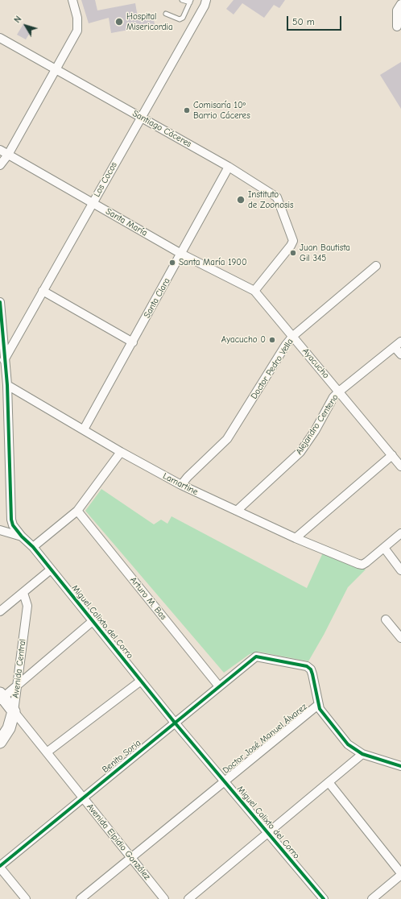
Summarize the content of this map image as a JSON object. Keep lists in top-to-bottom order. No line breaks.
{"streets":{"main road":["Avenida Central","Avenida Elpidio González"],"street":["Santiago Cáceres","Los Cocos","Santa María","Santa Clara","Ayacucho","Doctor Pedro Vella","Alejandro Centeno","Lamartine","Arturo M. Bas","Miguel Calixto del Corro","Doctor José Manuel Álvarez","Benito Soria"]},"crossings":[["Santiago Cáceres","Los Cocos"],["Santiago Cáceres","Santa María"],["Santiago Cáceres","Santa Clara"],["Santiago Cáceres","Ayacucho"],["Los Cocos","Santa María"],["Los Cocos","Miguel Calixto del Corro"],["Santa María","Santa Clara"],["Santa María","Ayacucho"],["Santa Clara","Lamartine"],["Ayacucho","Doctor Pedro Vella"],["Ayacucho","Alejandro Centeno"],["Doctor Pedro Vella","Lamartine"],["Alejandro Centeno","Lamartine"],["Lamartine","Miguel Calixto del Corro"],["Arturo M. Bas","Benito Soria"],["Miguel Calixto del Corro","Doctor José Manuel Álvarez"],["Miguel Calixto del Corro","Benito Soria"],["Avenida Central","Avenida Elpidio González"],["Doctor José Manuel Álvarez","Benito Soria"],["Doctor José Manuel Álvarez","Avenida Elpidio González"],["Benito Soria","Avenida Elpidio González"]],"places":["Hospital Misericordia","Comisaría 10º Barrio Cáceres","Instituto de Zoonosis","Juan Bautista Gil 345","Santa María 1900","Ayacucho 0"],"scale_bar":"50 m","north":"top left"}
